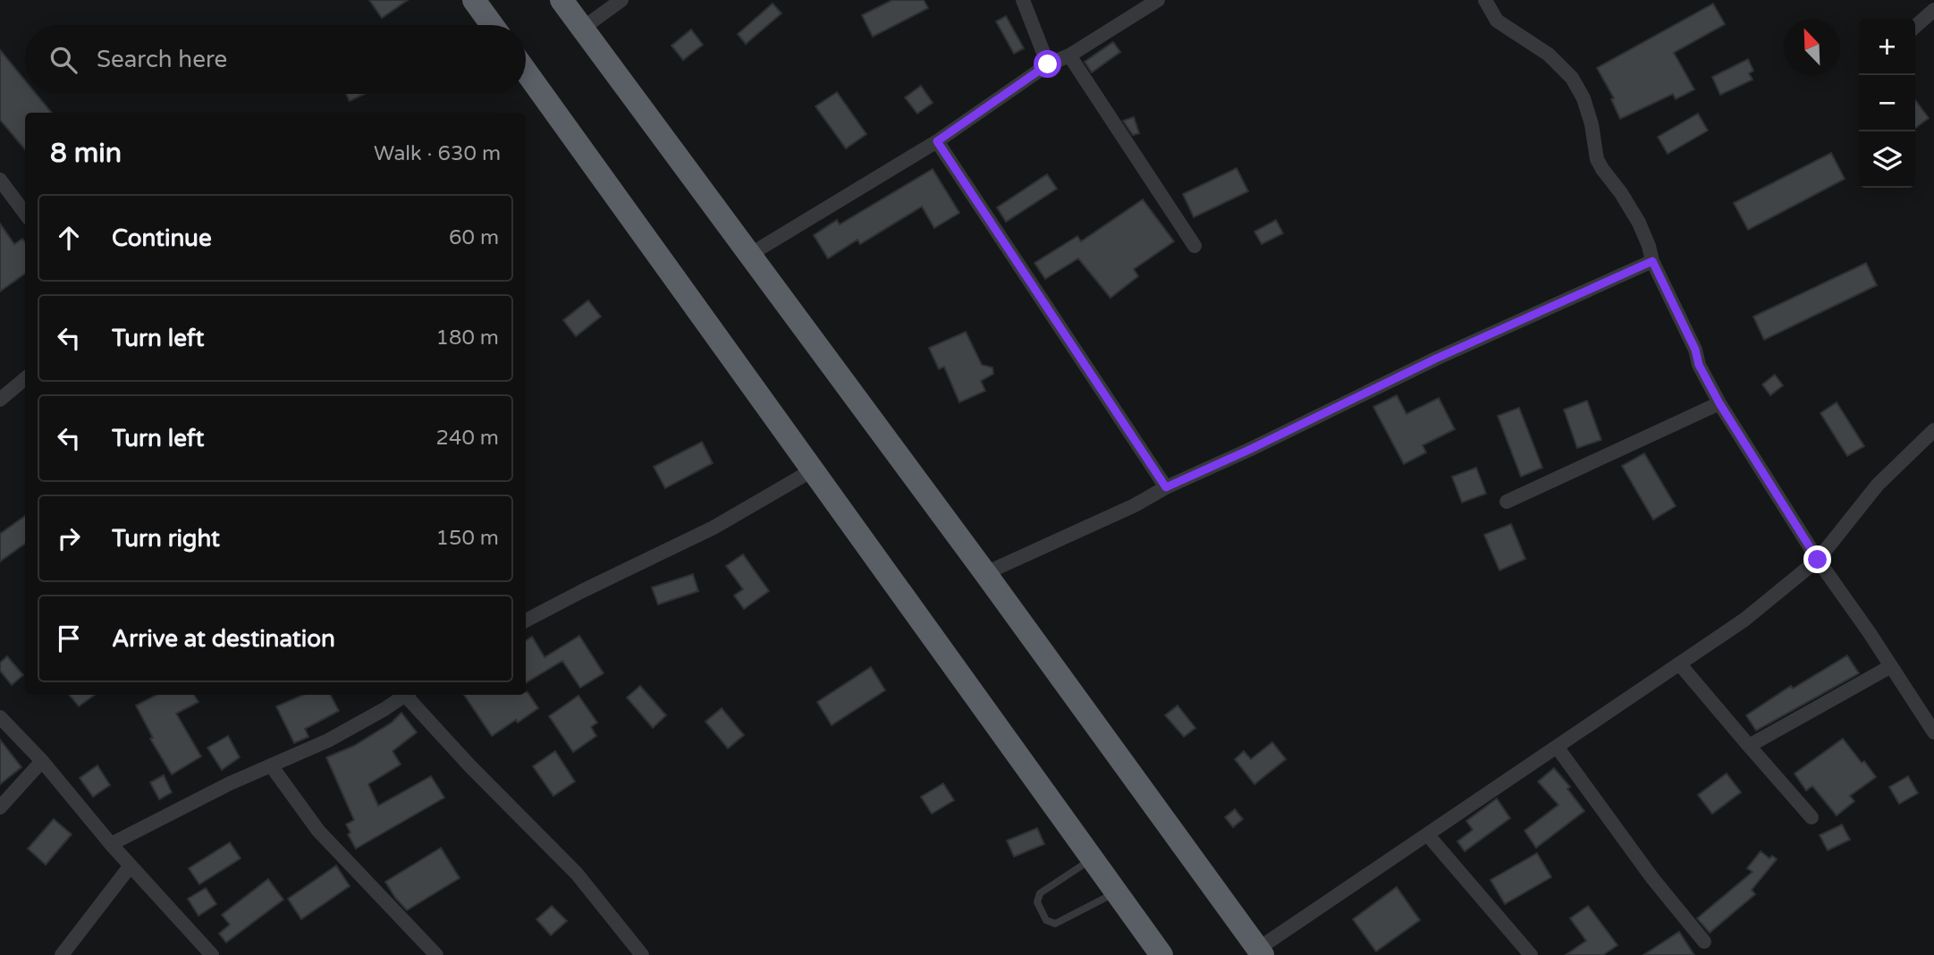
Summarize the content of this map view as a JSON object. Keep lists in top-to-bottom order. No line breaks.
{"north":"top left","page":{"map_buttons":["+","−"],"search":"Search here","heading":["8 min","Walk · 630 m"],"list":[["Continue","60 m"],["Turn left","180 m"],["Turn left","240 m"],["Turn right","150 m"],"Arrive at destination"]}}
